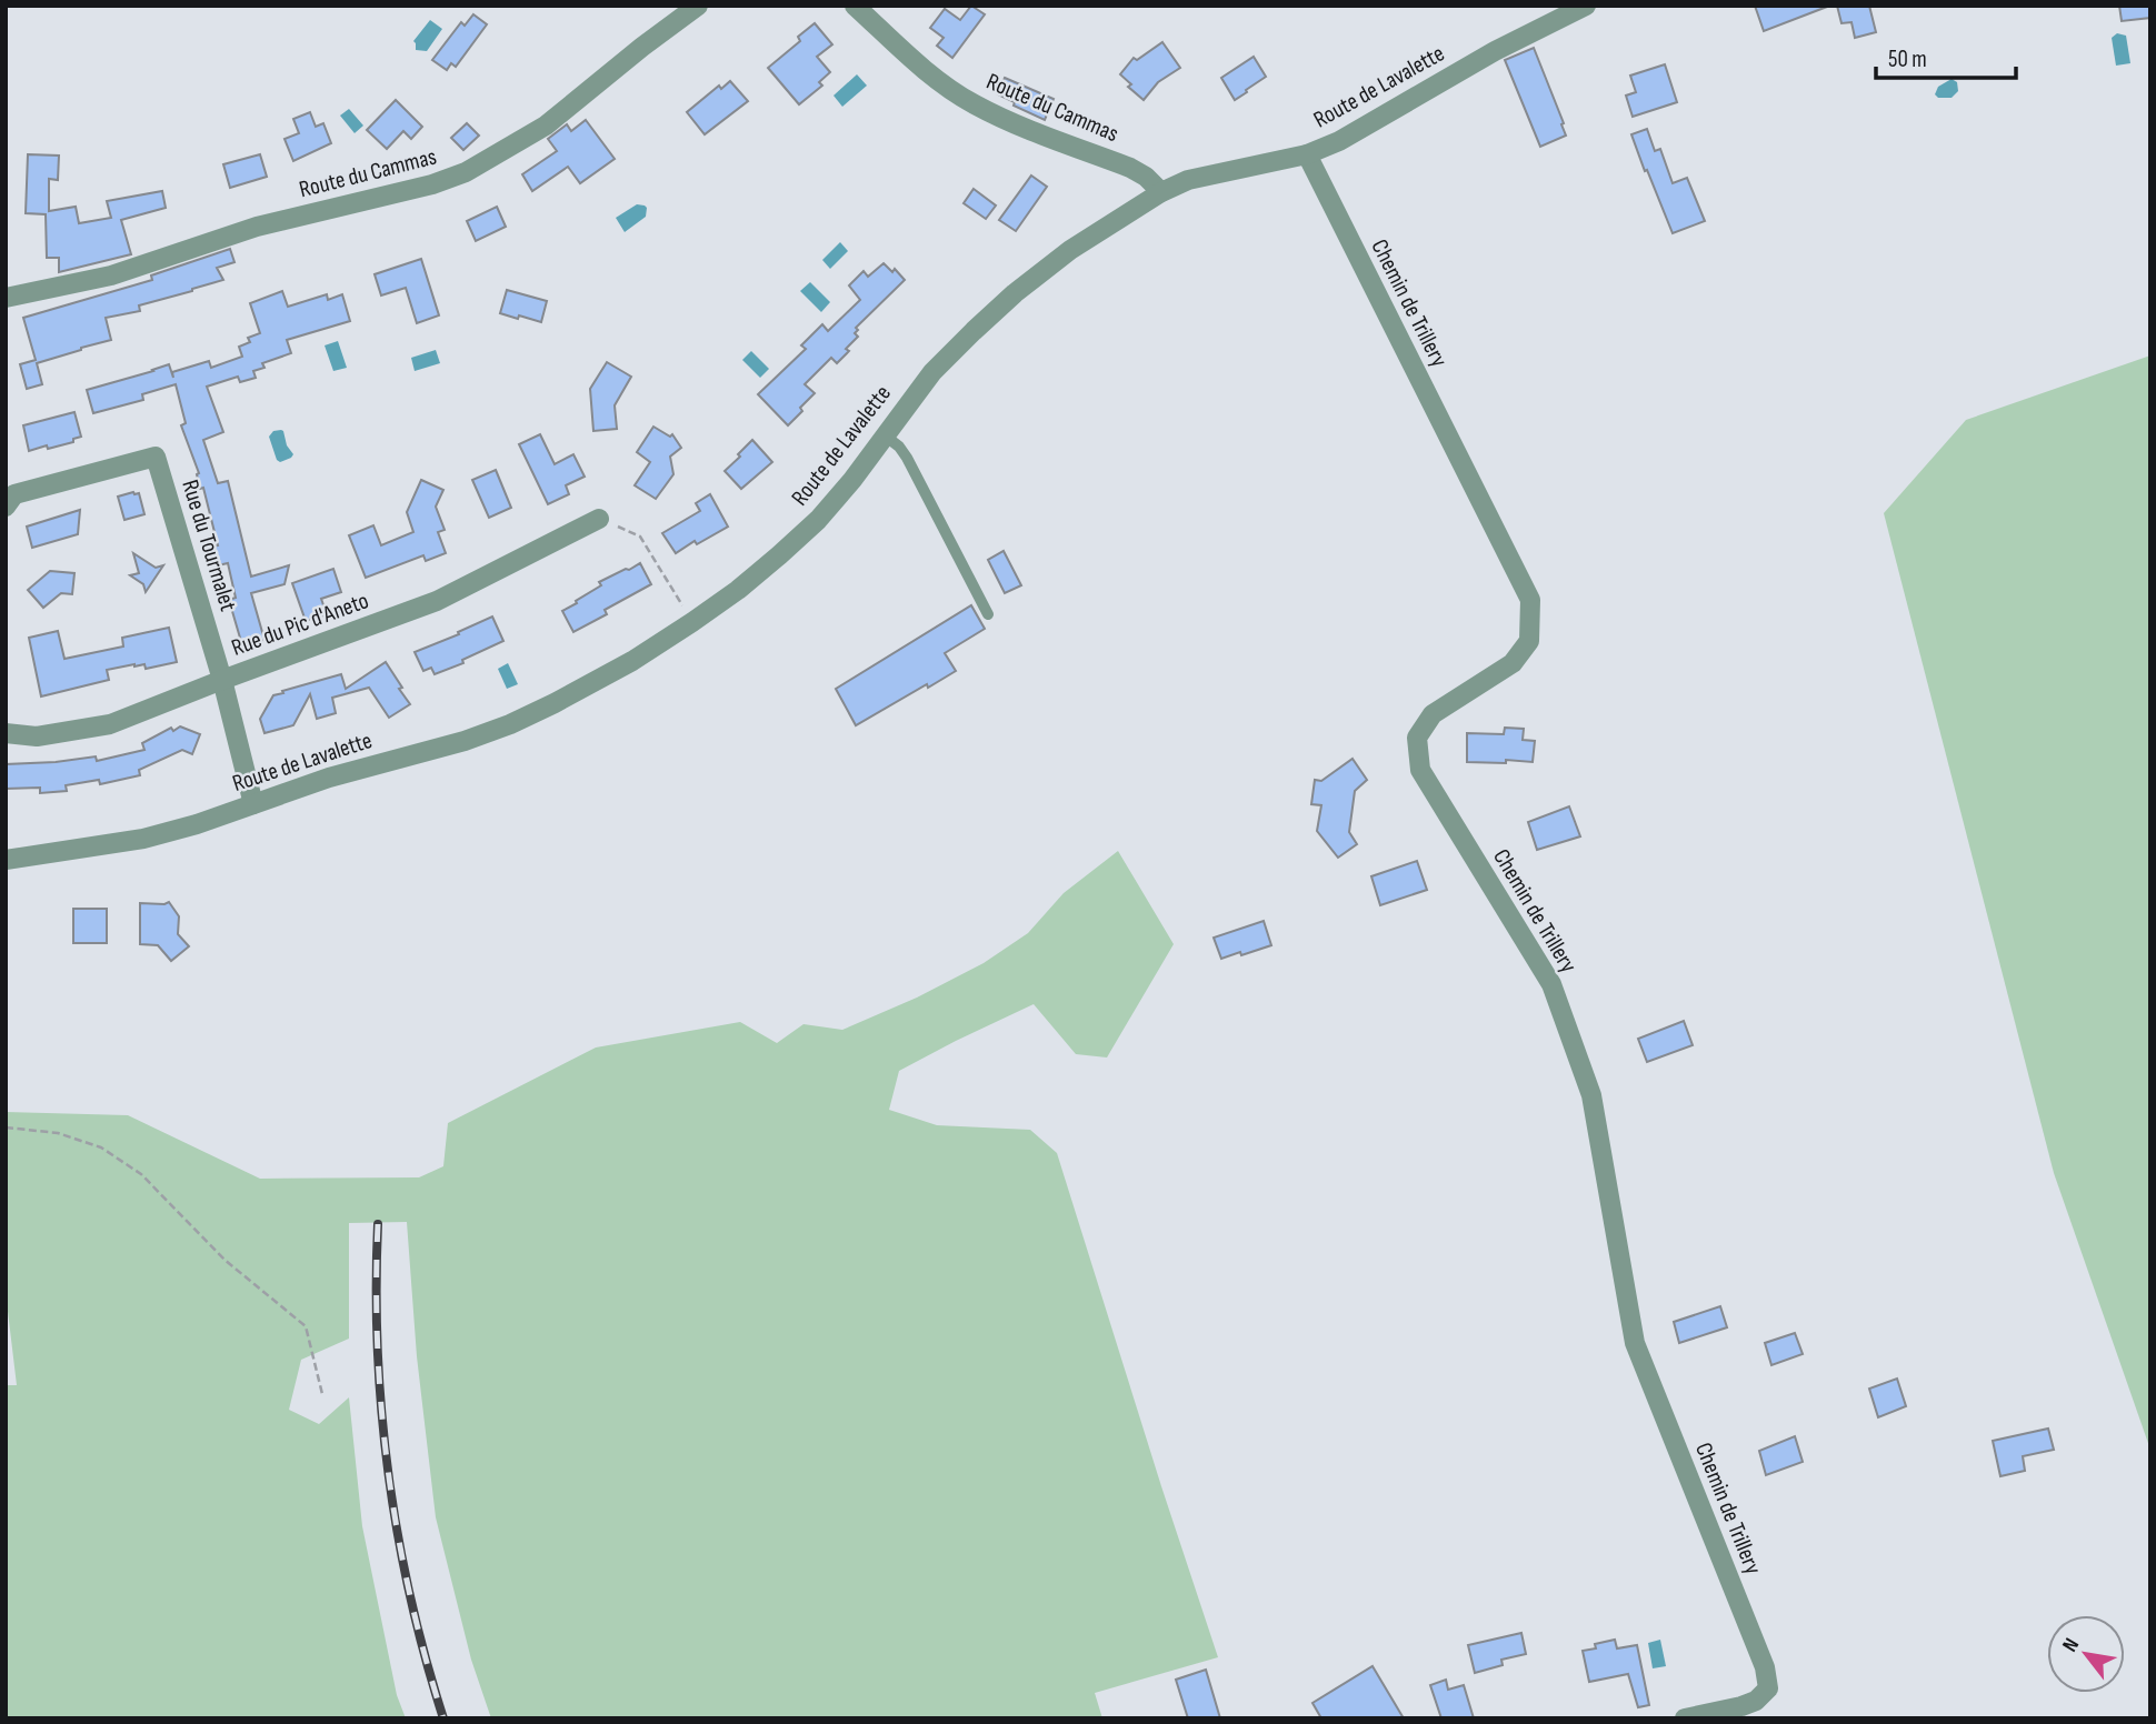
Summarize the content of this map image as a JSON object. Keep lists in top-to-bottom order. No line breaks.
{"streets":{"street":["Route de Lavalette","Route du Cammas","Chemin de Trillery","Rue du Tourmalet","Rue du Pic d'Aneto"]},"crossings":[["Route de Lavalette","Route du Cammas"],["Route de Lavalette","Chemin de Trillery"],["Route de Lavalette","Rue du Tourmalet"],["Rue du Tourmalet","Rue du Pic d'Aneto"]],"scale_bar":"50 m","north":"top left"}
